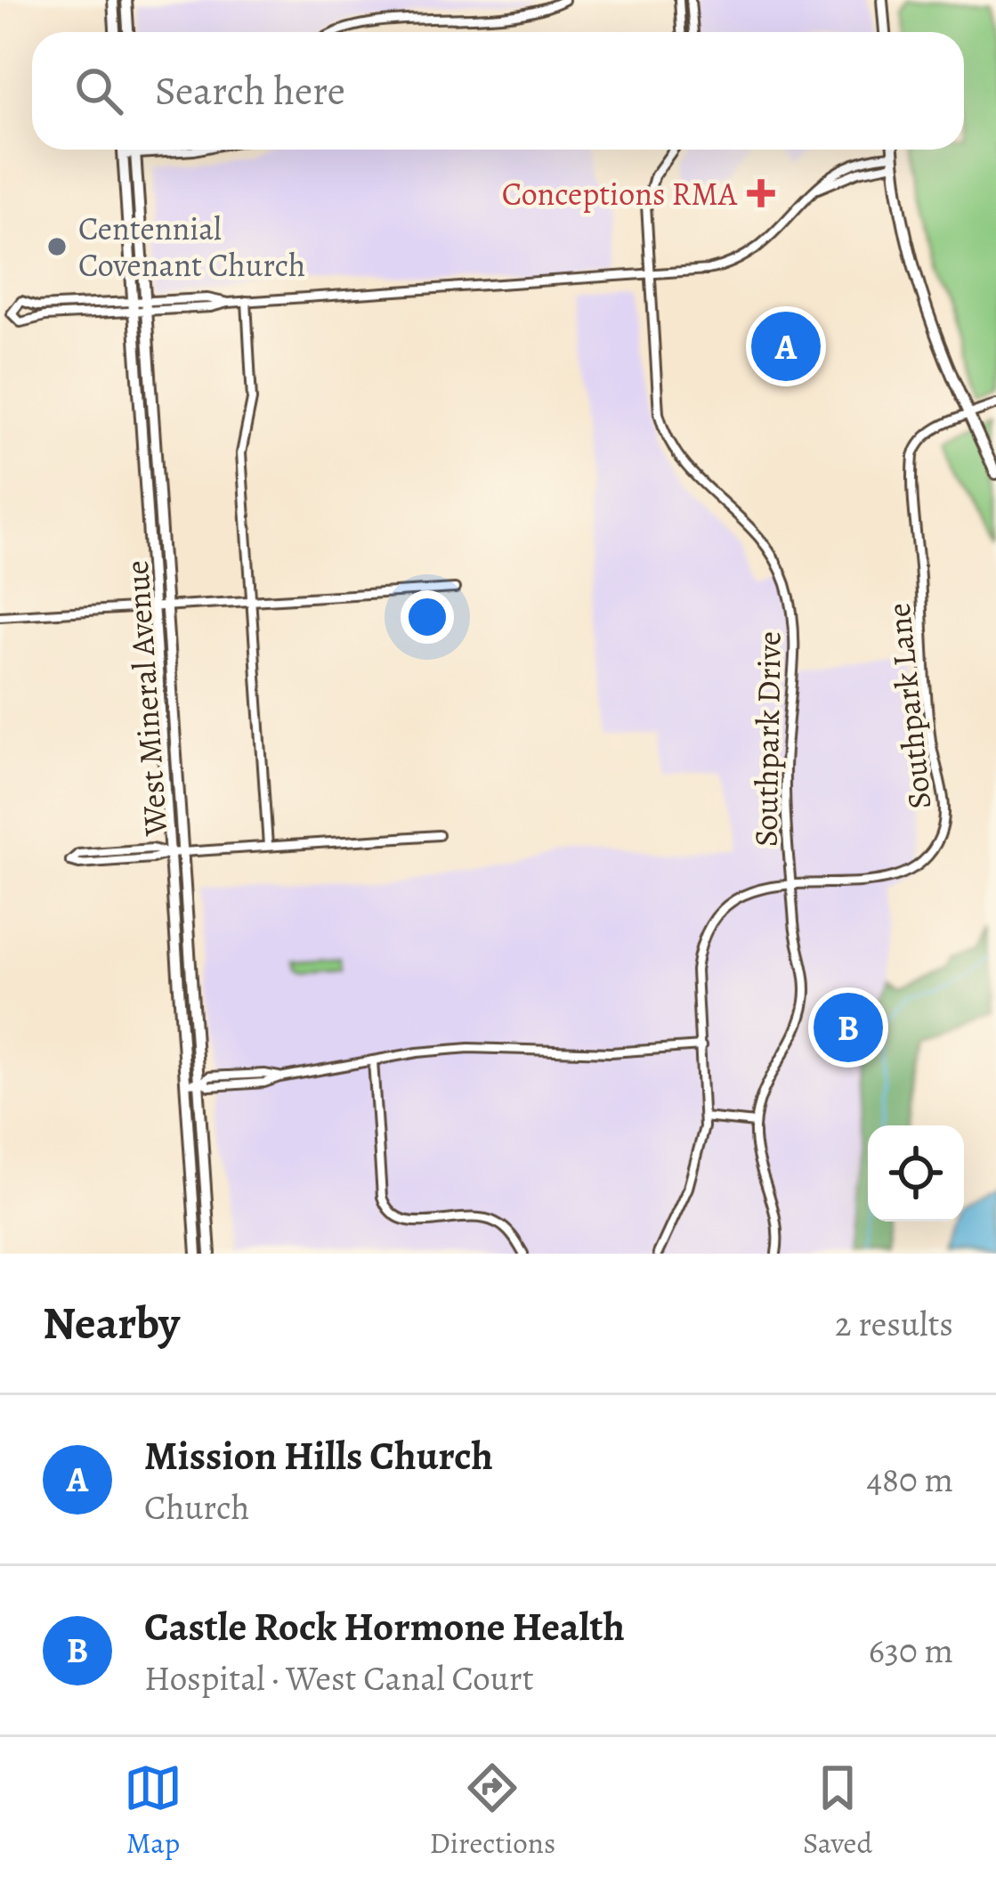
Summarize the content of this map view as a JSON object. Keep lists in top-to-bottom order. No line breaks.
{"streets":{"main road":["West Mineral Avenue"],"street":["Southpark Lane","Southpark Drive"]},"crossings":[["Southpark Lane","Southpark Drive"]],"places":{"health":["Conceptions RMA"],"other":["Centennial Covenant Church"]},"page":{"search":"Search here","pins":["A","B"],"heading":["Nearby","2 results"],"list":[{"mark":"A","name":"Mission Hills Church","note":"Church","value":"480 m"},{"mark":"B","name":"Castle Rock Hormone Health","note":"Hospital · West Canal Court","value":"630 m"}],"nav":["Map","Directions","Saved"]}}
